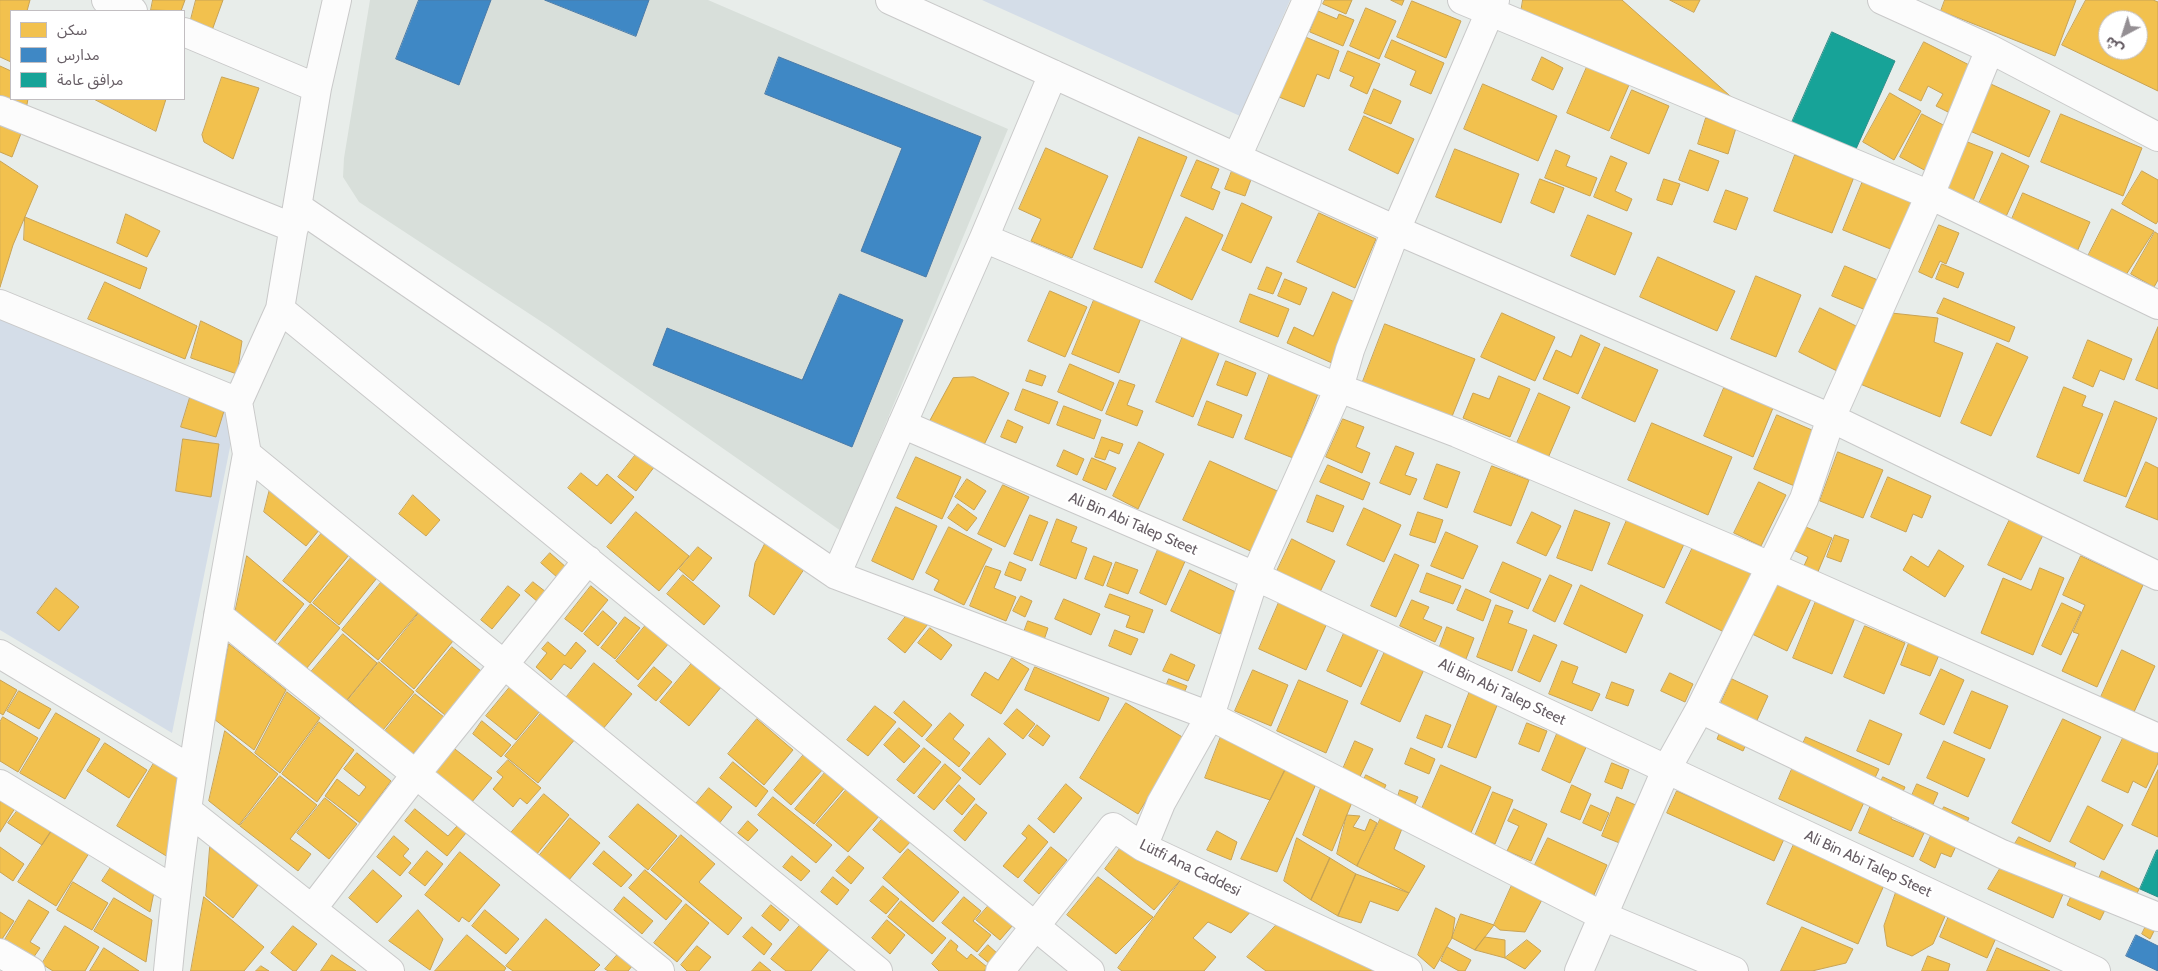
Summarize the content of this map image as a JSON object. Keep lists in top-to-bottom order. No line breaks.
{"streets":{"street":["Ali Bin Abi Talep Steet","Lütfi Ana Caddesi"]},"legend":["سكن","مدارس","مرافق عامة"],"north":"bottom left"}
